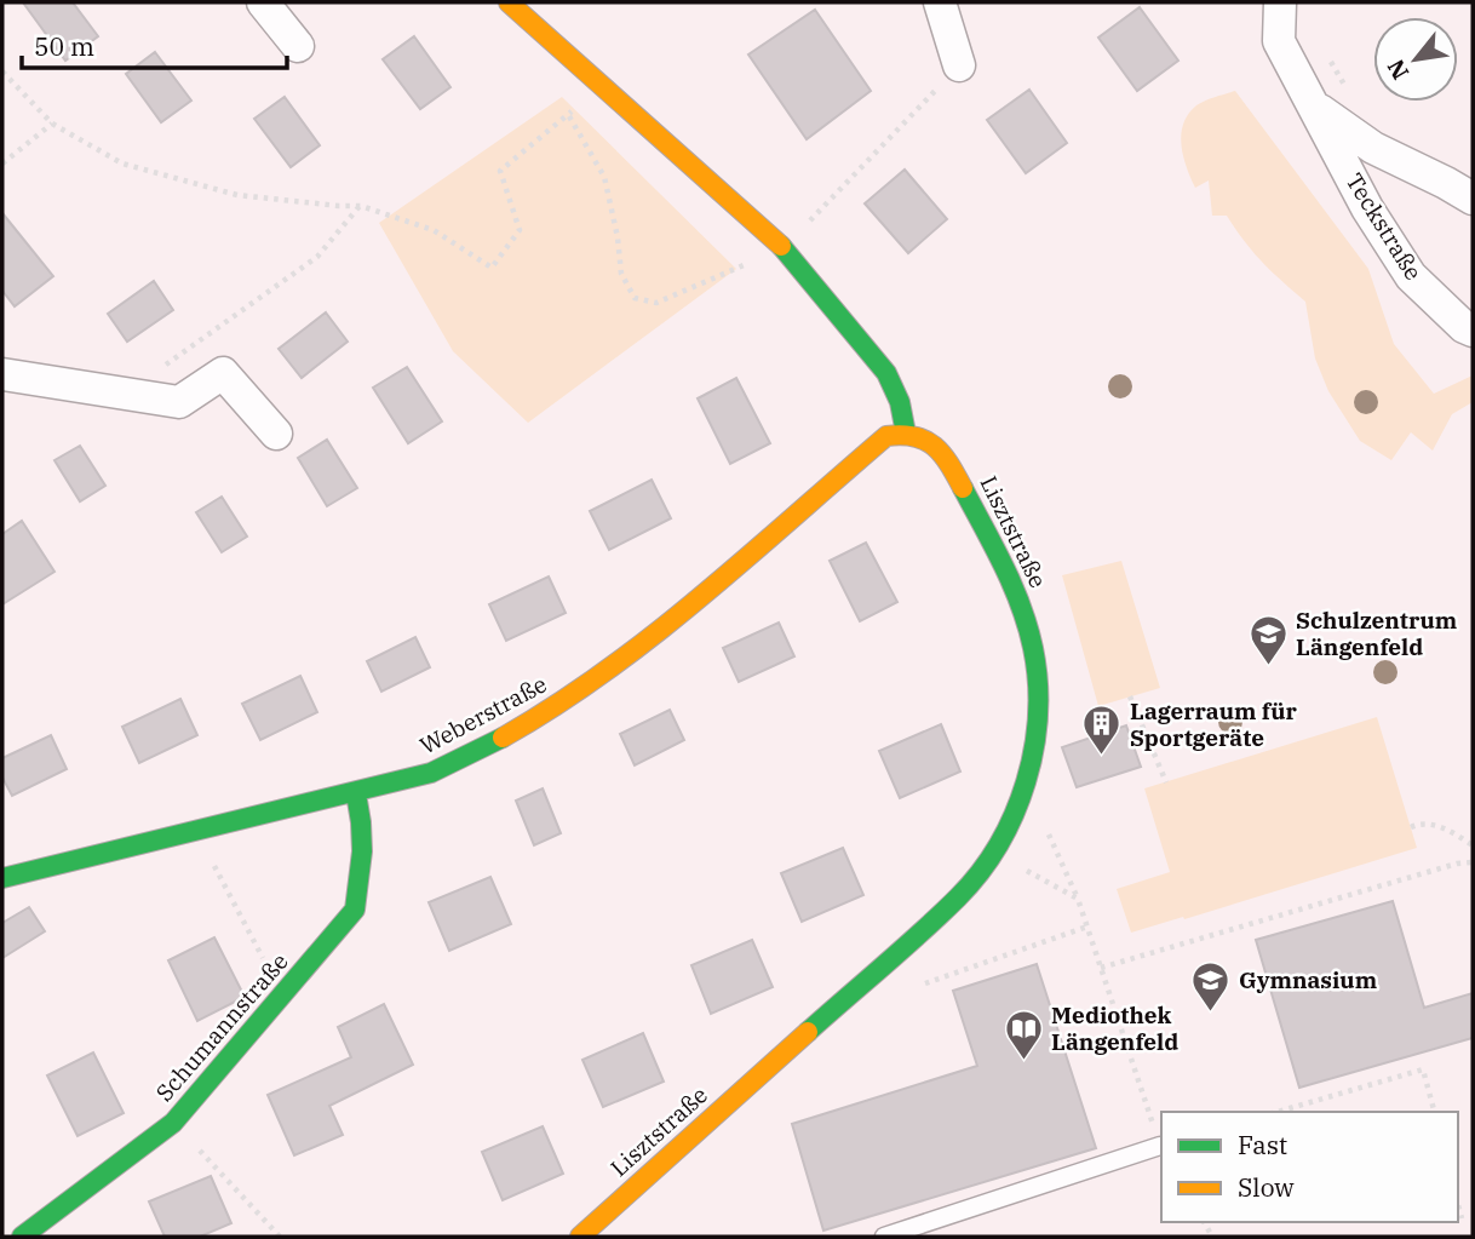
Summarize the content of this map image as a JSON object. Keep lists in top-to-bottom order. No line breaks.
{"streets":{"street":["Teckstraße","Lisztstraße","Weberstraße","Schumannstraße"]},"crossings":[["Lisztstraße","Weberstraße"],["Weberstraße","Schumannstraße"]],"places":{"school or university":["Schulzentrum Längenfeld","Gymnasium"],"building":["Lagerraum für Sportgeräte"],"library":["Mediothek Längenfeld"]},"legend":["Fast","Slow"],"scale_bar":"50 m","north":"bottom left"}
